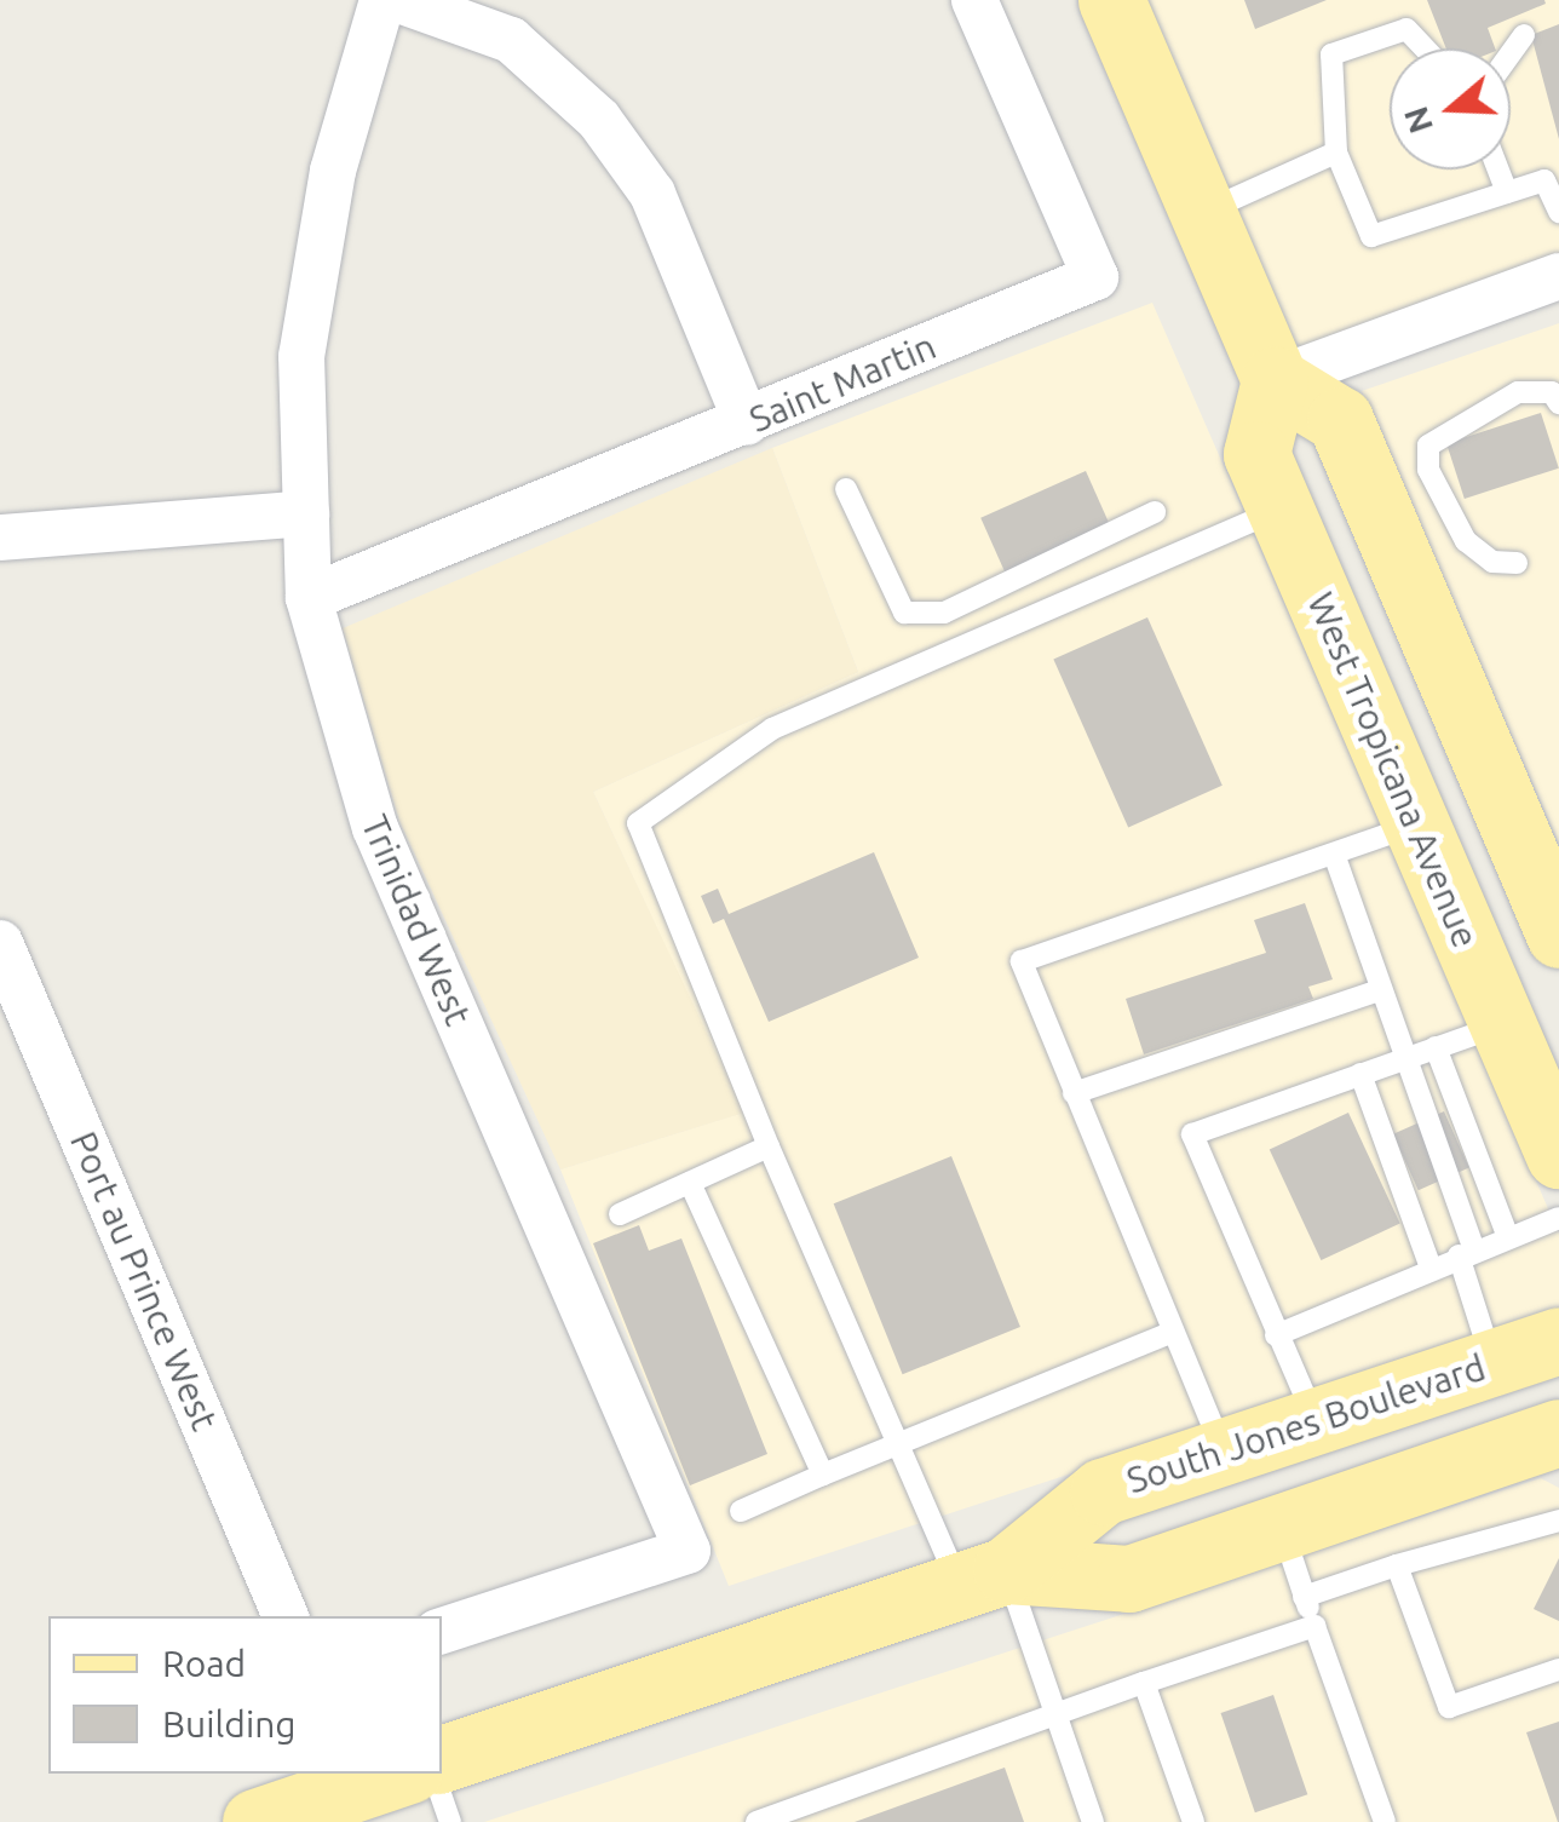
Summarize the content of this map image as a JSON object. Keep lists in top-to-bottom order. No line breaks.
{"streets":{"main road":["West Tropicana Avenue","South Jones Boulevard"],"street":["Saint Martin","Trinidad West","Port au Prince West"]},"crossings":[["Saint Martin","Trinidad West"]],"legend":["Road","Building"],"north":"left"}
